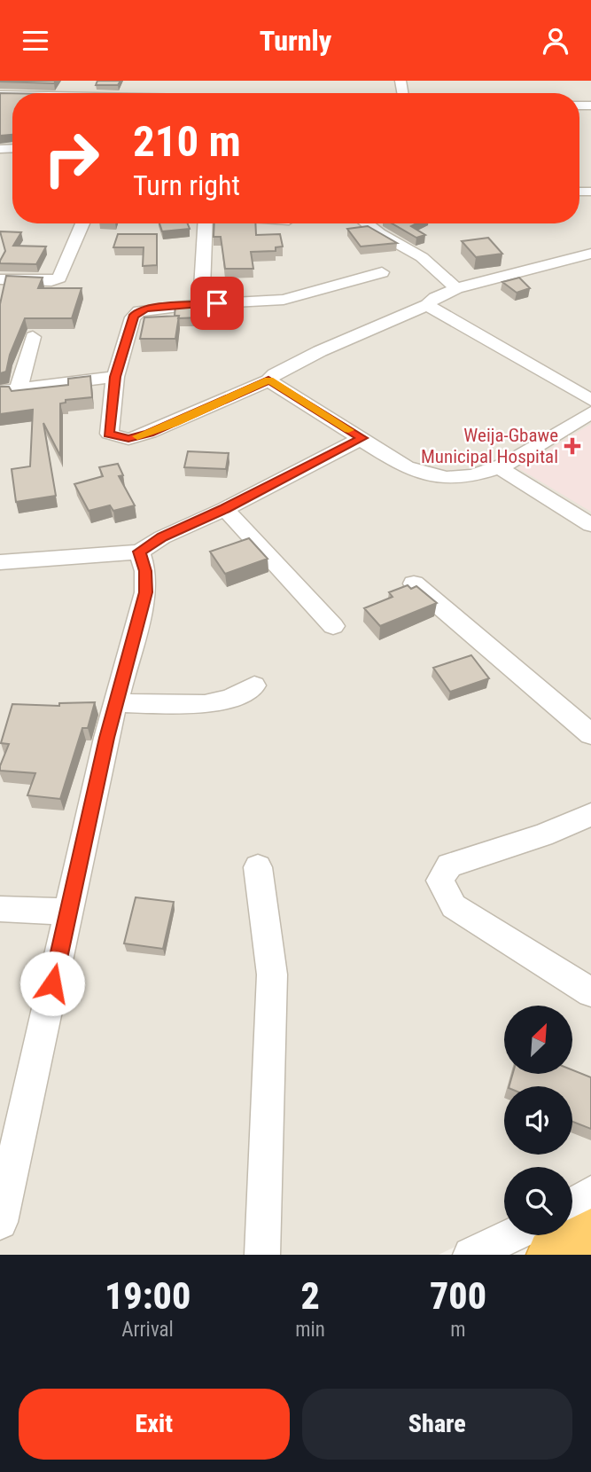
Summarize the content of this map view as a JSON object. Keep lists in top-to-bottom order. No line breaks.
{"places":{"health":["Weija-Gbawe Municipal Hospital"]},"north":"top right","page":{"header":"Turnly","turn":["210 m","Turn right"],"eta":["19:00","Arrival","2","min","700","m"],"buttons":["Exit","Share"]}}
